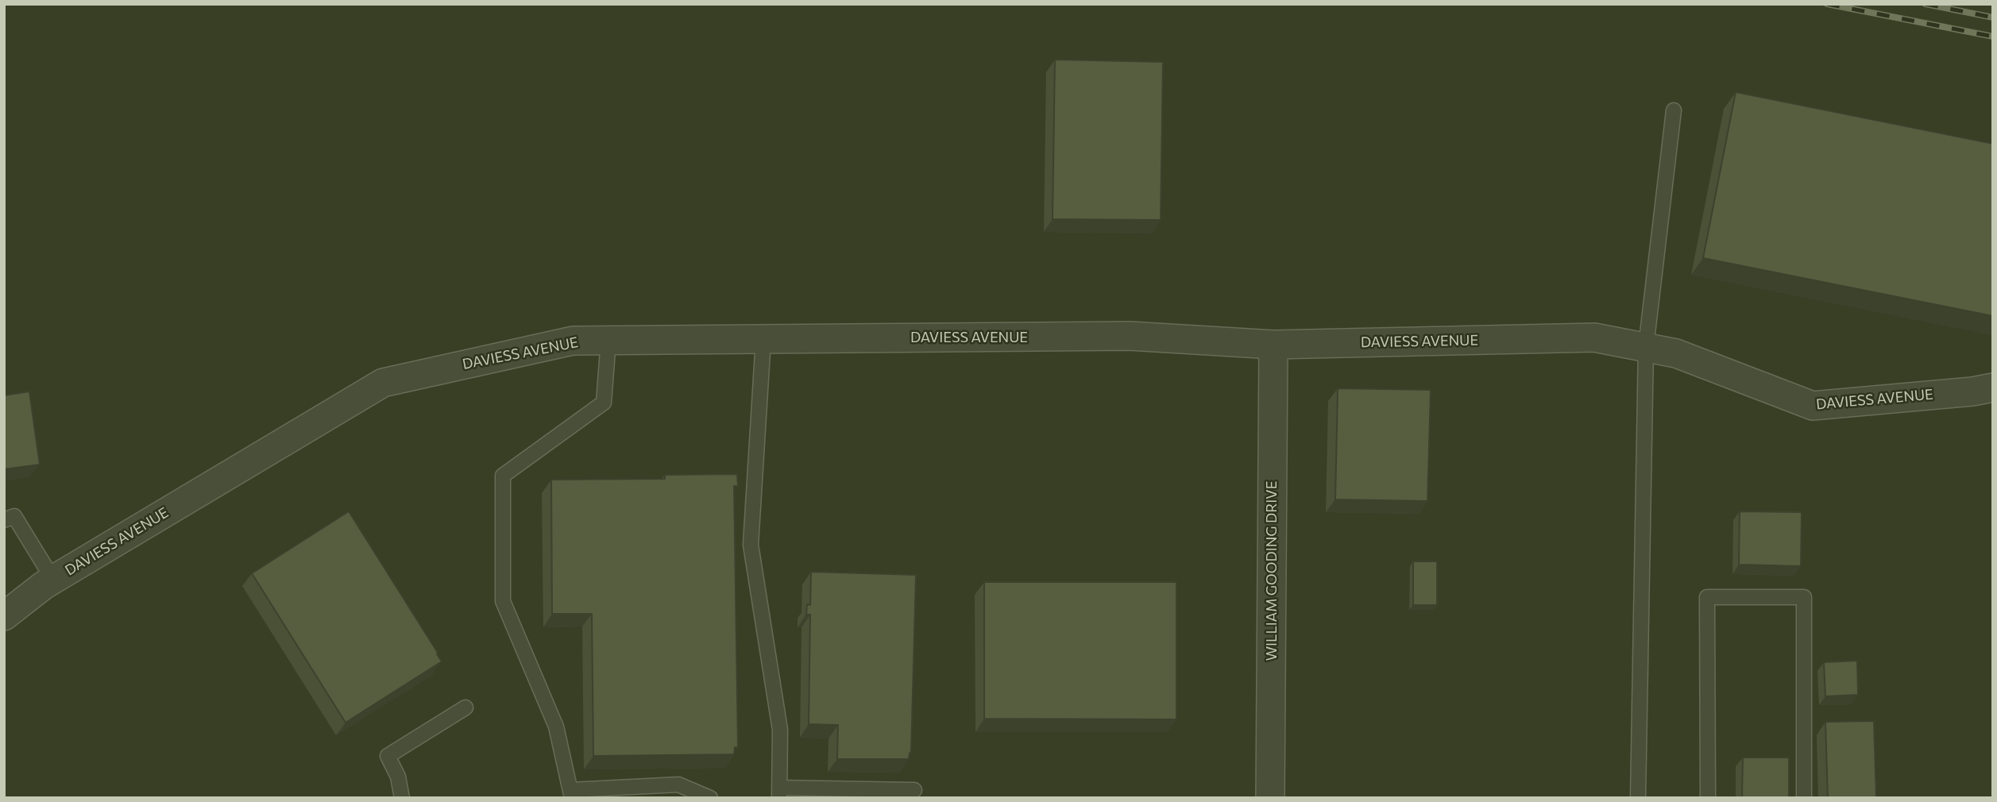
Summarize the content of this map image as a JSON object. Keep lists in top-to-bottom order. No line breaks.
{"streets":{"street":["DAVIESS AVENUE","WILLIAM GOODING DRIVE"]},"crossings":[["DAVIESS AVENUE","WILLIAM GOODING DRIVE"]]}
